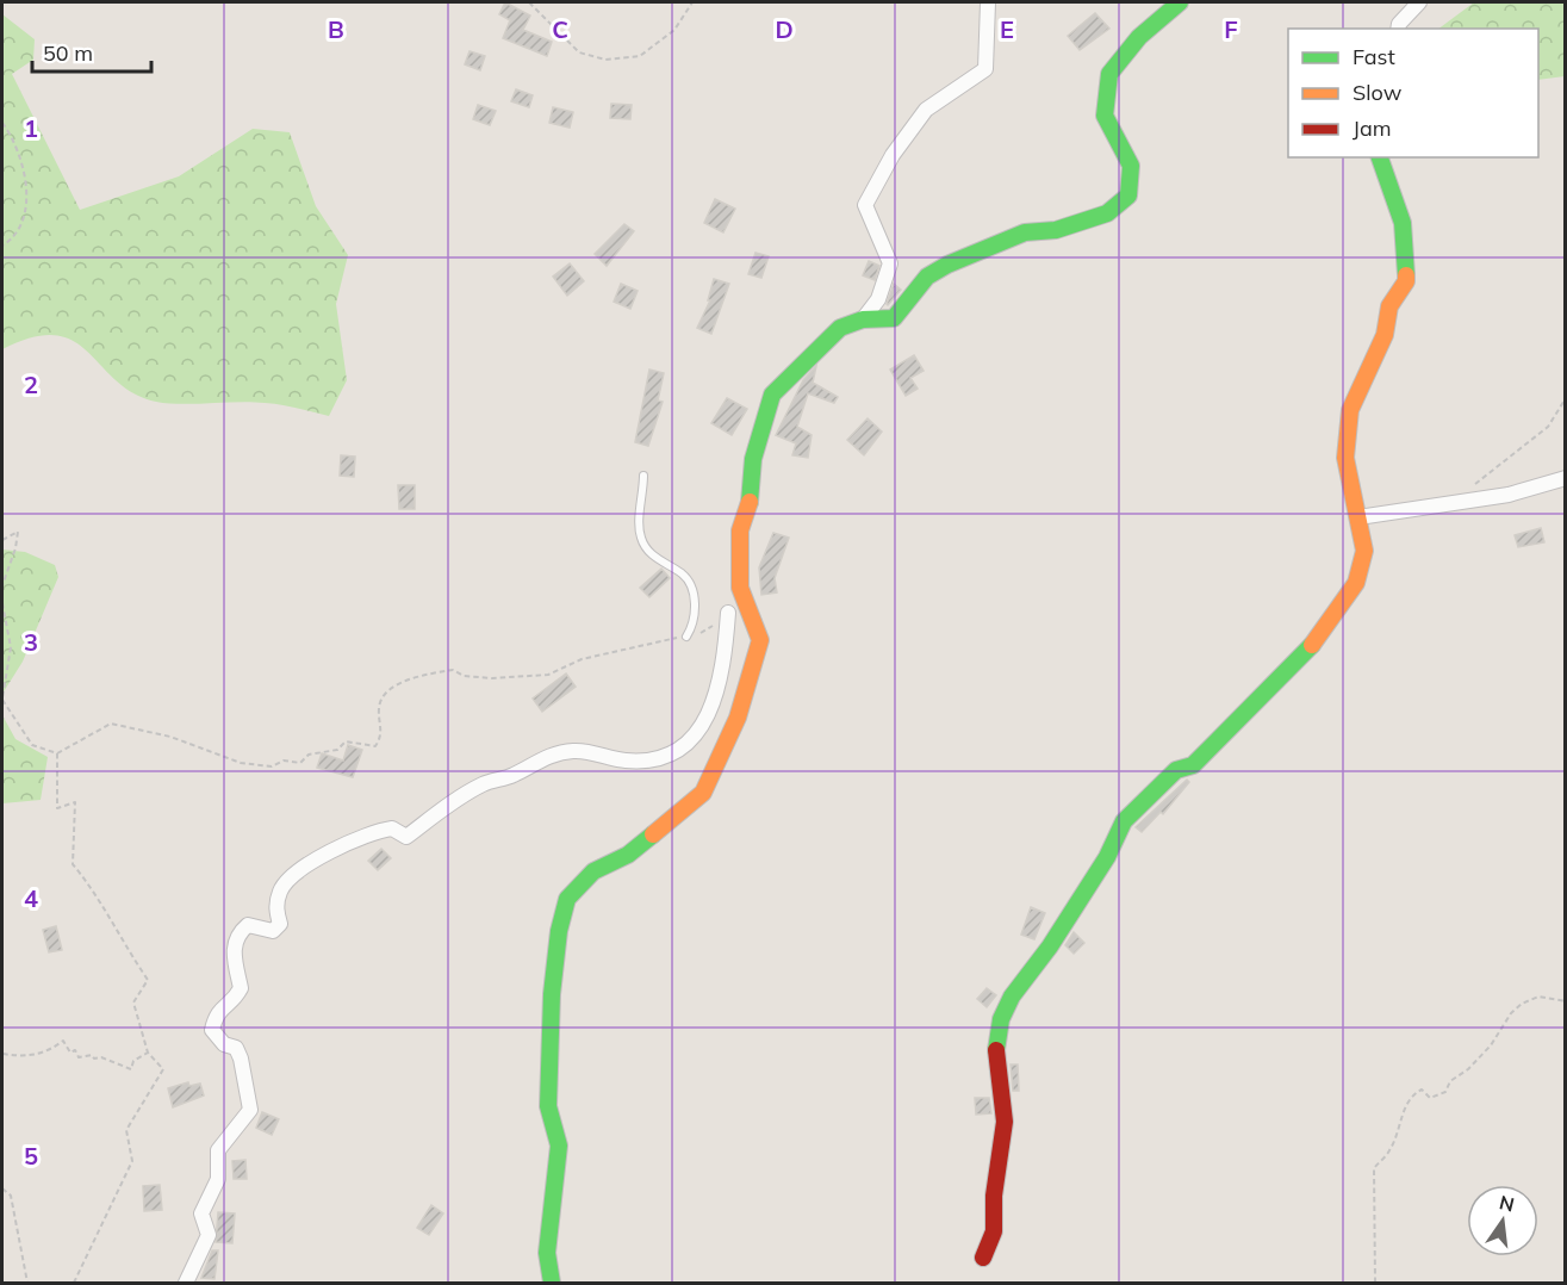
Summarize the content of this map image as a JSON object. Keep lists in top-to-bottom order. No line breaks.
{"legend":["Fast","Slow","Jam"],"scale_bar":"50 m","north":"top","grid":{"columns":["B","C","D","E","F"],"rows":["1","2","3","4","5"]}}
